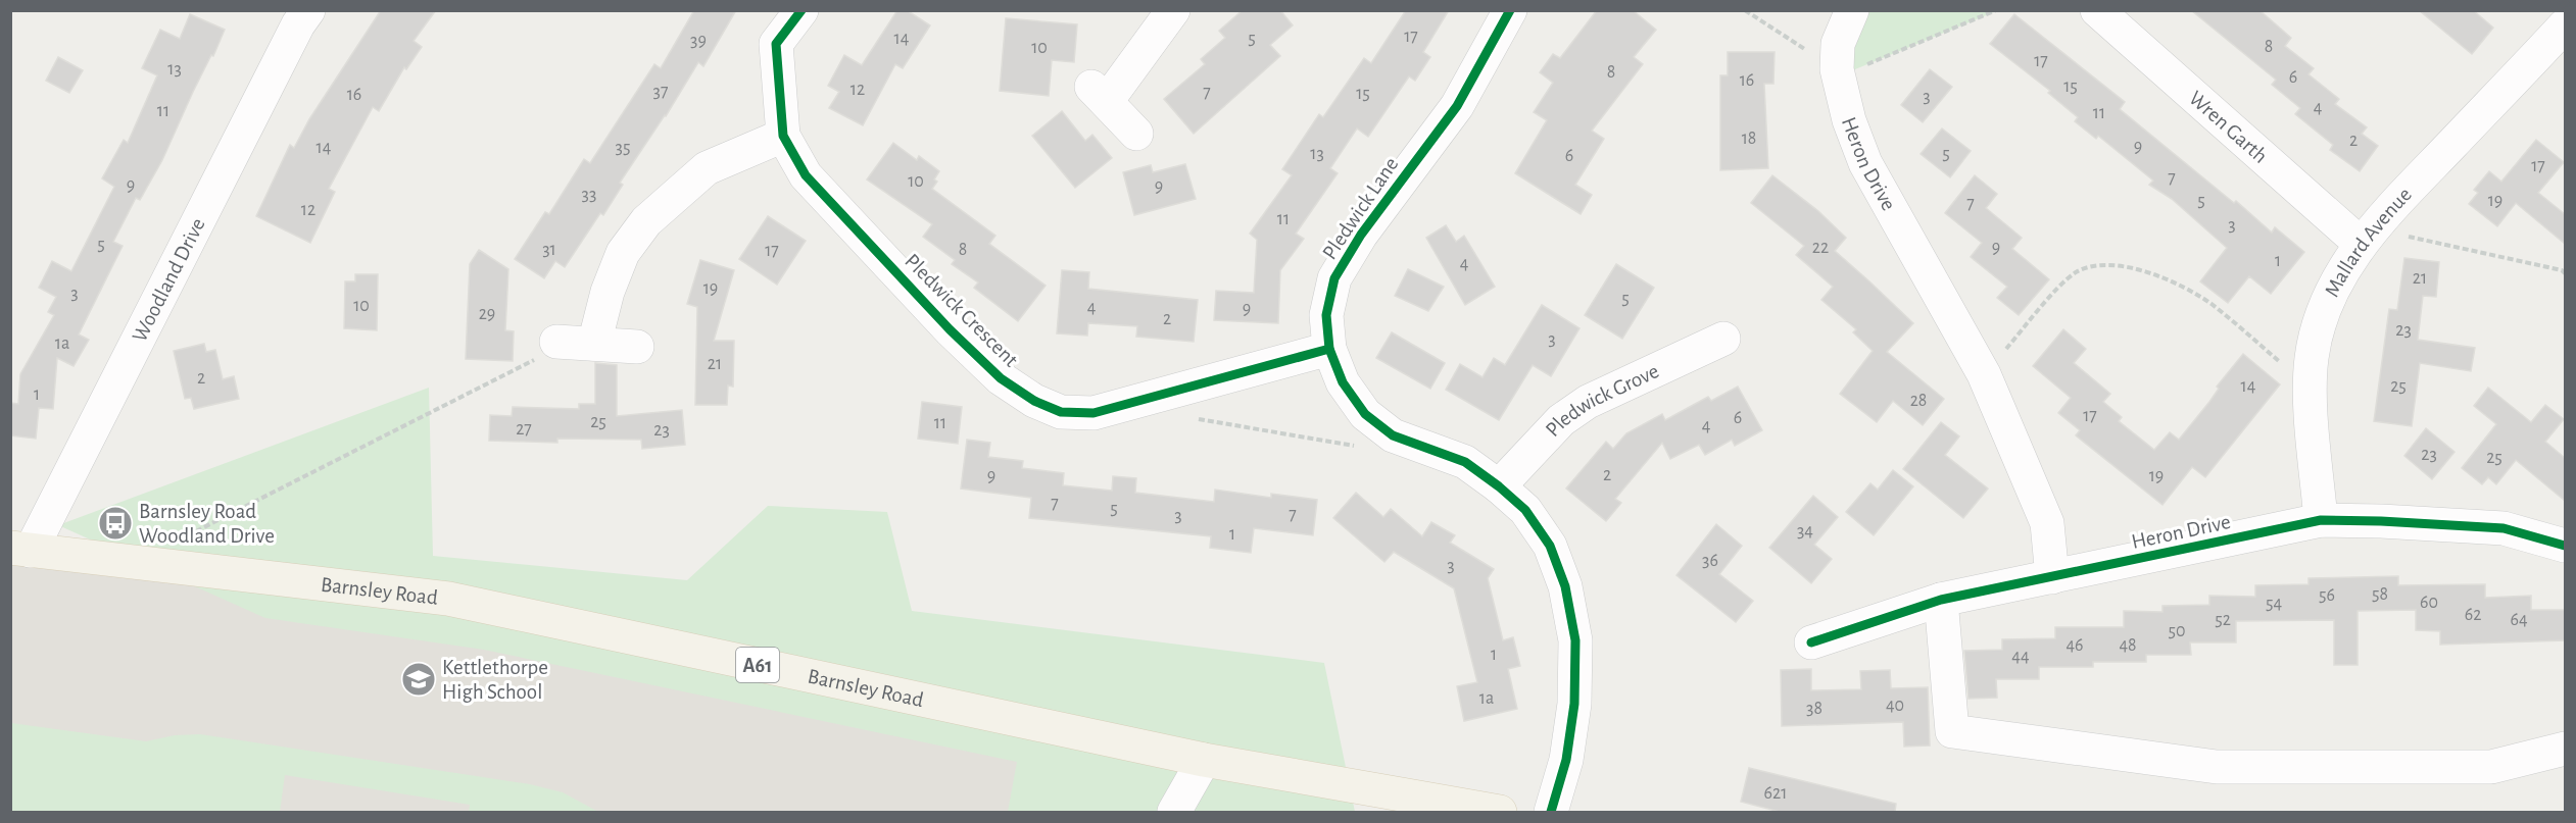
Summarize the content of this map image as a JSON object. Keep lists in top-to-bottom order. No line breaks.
{"streets":{"main road":["Barnsley Road","A61"],"street":["Wren Garth","Heron Drive","Pledwick Lane","Mallard Avenue","Woodland Drive","Pledwick Crescent","Pledwick Grove"]},"crossings":[["Wren Garth","Mallard Avenue"],["Heron Drive","Mallard Avenue"],["Pledwick Lane","Pledwick Crescent"],["Pledwick Lane","Pledwick Grove"],["Woodland Drive","Barnsley Road"]],"places":{"bus stop":["Barnsley Road Woodland Drive"],"school or university":["Kettlethorpe High School"]},"house_numbers":["17","14","5","39","8","10","17","13","8","6","16","15","12","37","7","15","16","3","4","11","11","18","2","9","14","35","13","5","6","17","7","10","9","9","33","5","19","7","12","11","3","5","22","9","31","8","17","1","4","21","19","3","5","10","4","9","29","2","23","3","1a","21","2","14","25","1","28","17","6","25","11","4","27","23","23","25","2","9","19","7","5","7","3","34","1","36","3","58","56","60","54","62","52","64","50","46","48","1","44","1a","40","38","621"]}
